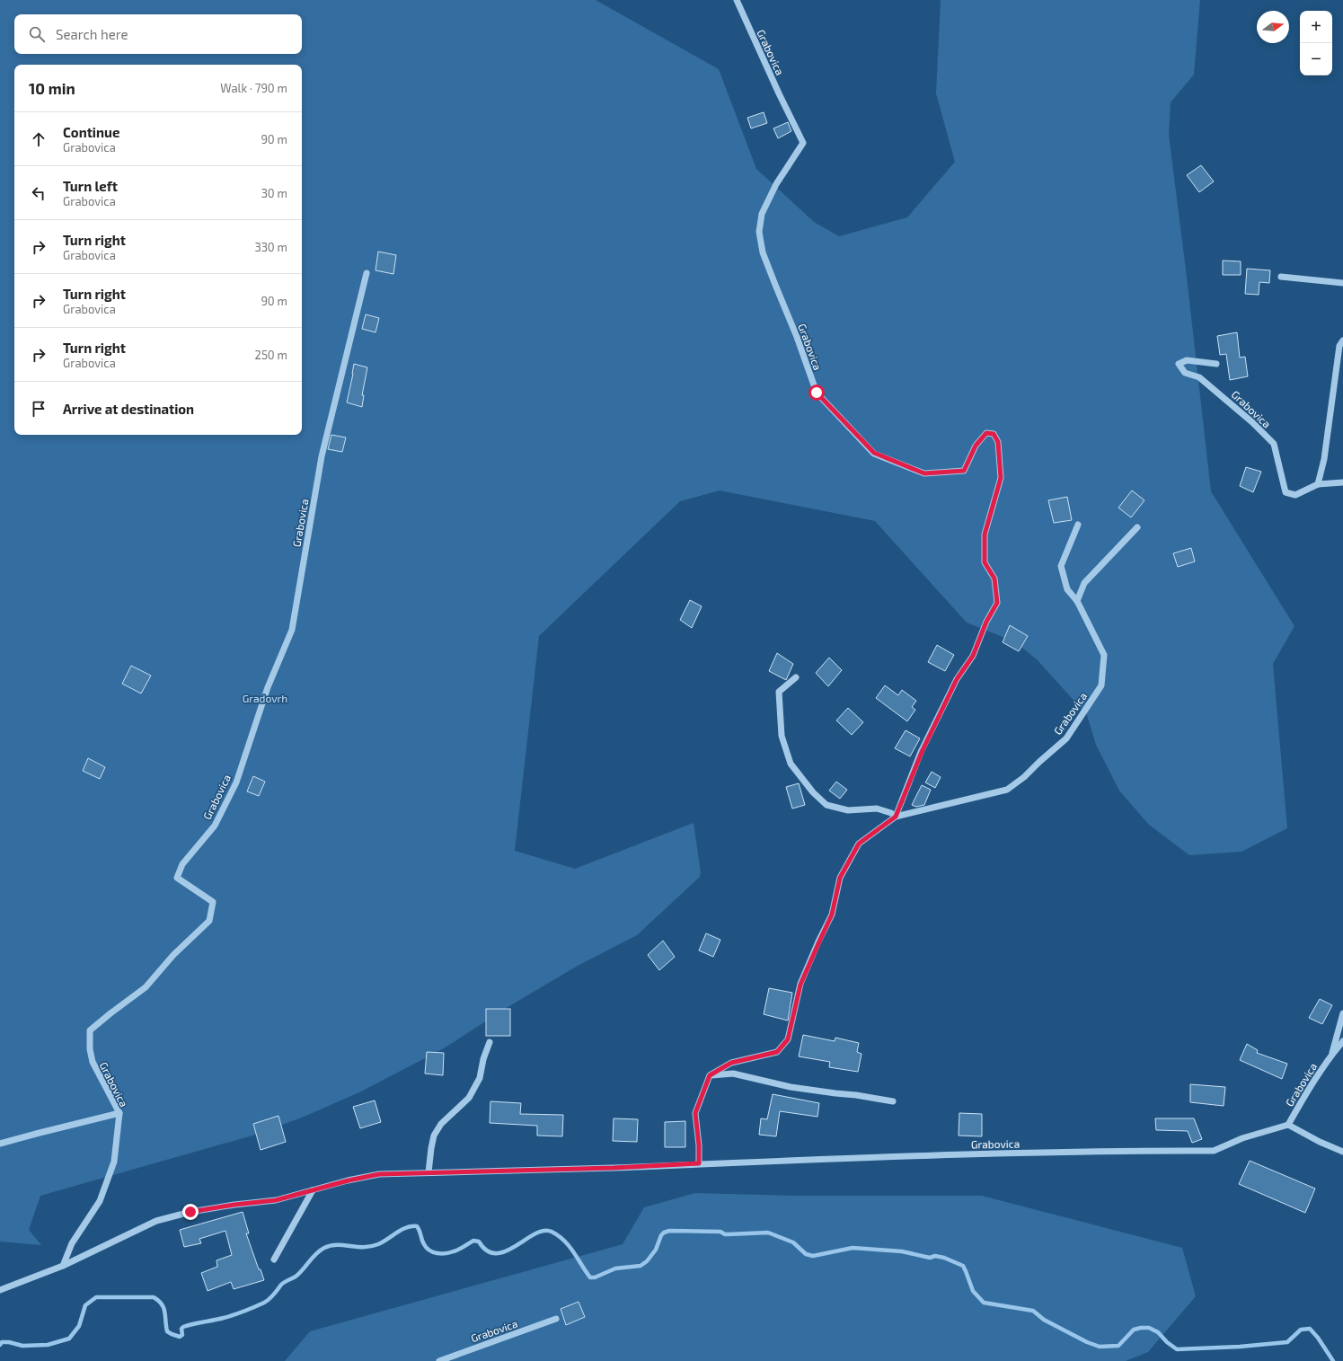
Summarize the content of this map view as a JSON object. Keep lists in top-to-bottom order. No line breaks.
{"streets":{"street":["Grabovica"]},"parks":["Gradovrh"],"north":"right","page":{"map_buttons":["+","−"],"search":"Search here","heading":["10 min","Walk · 790 m"],"list":[["Continue","Grabovica","90 m"],["Turn left","Grabovica","30 m"],["Turn right","Grabovica","330 m"],["Turn right","Grabovica","90 m"],["Turn right","Grabovica","250 m"],"Arrive at destination"]}}
